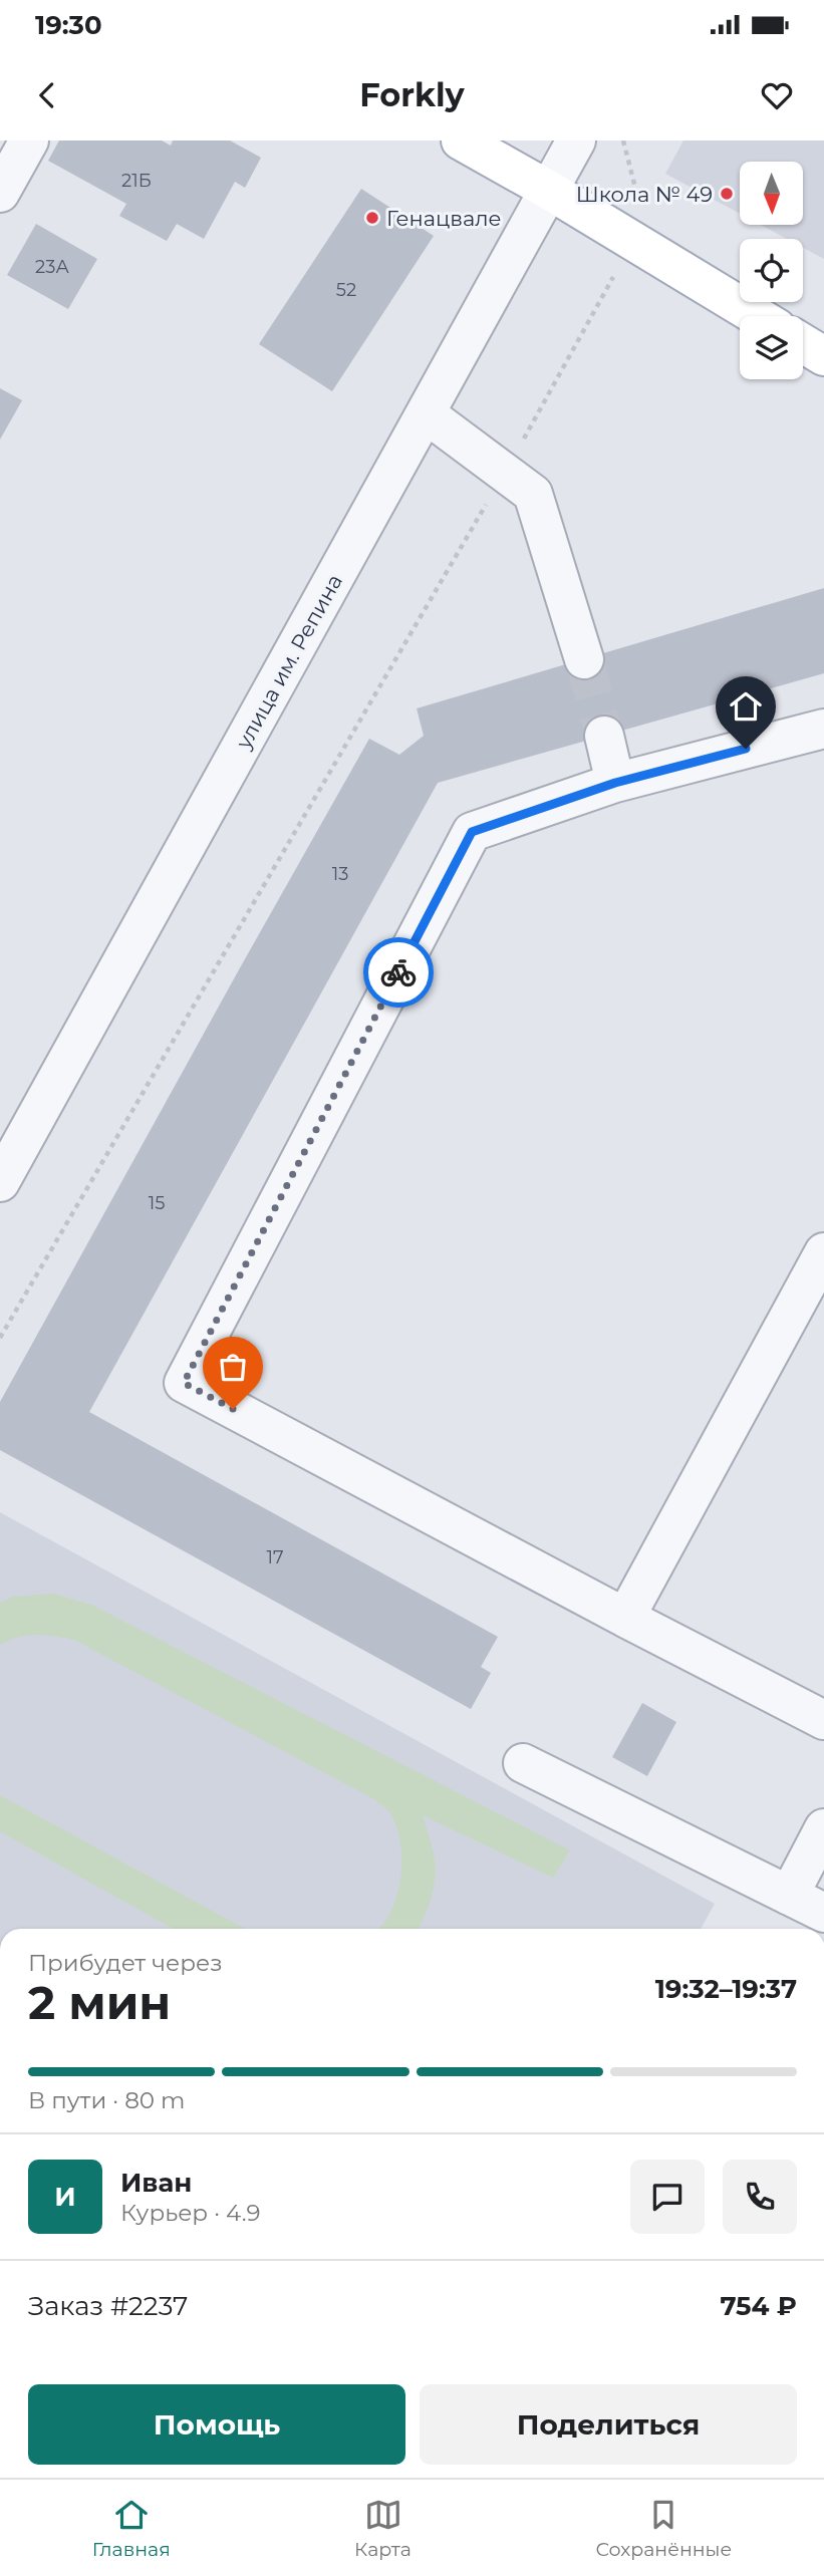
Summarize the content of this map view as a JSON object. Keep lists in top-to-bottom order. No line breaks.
{"streets":{"street":["улица им. Репина"]},"places":["Школа № 49","Генацвале"],"house_numbers":["21Б","23А","52","13","15","17"],"north":"bottom","page":{"status":"19:30","header":"Forkly","heading":["2 мин","Прибудет через","19:32–19:37"],"panel":["Иван","Курьер · 4.9","Заказ #2237","754 ₽"],"bar":"В пути · 80 m","round":"И","buttons":["Помощь","Поделиться"],"tabs":["Главная","Карта","Сохранённые"]}}
